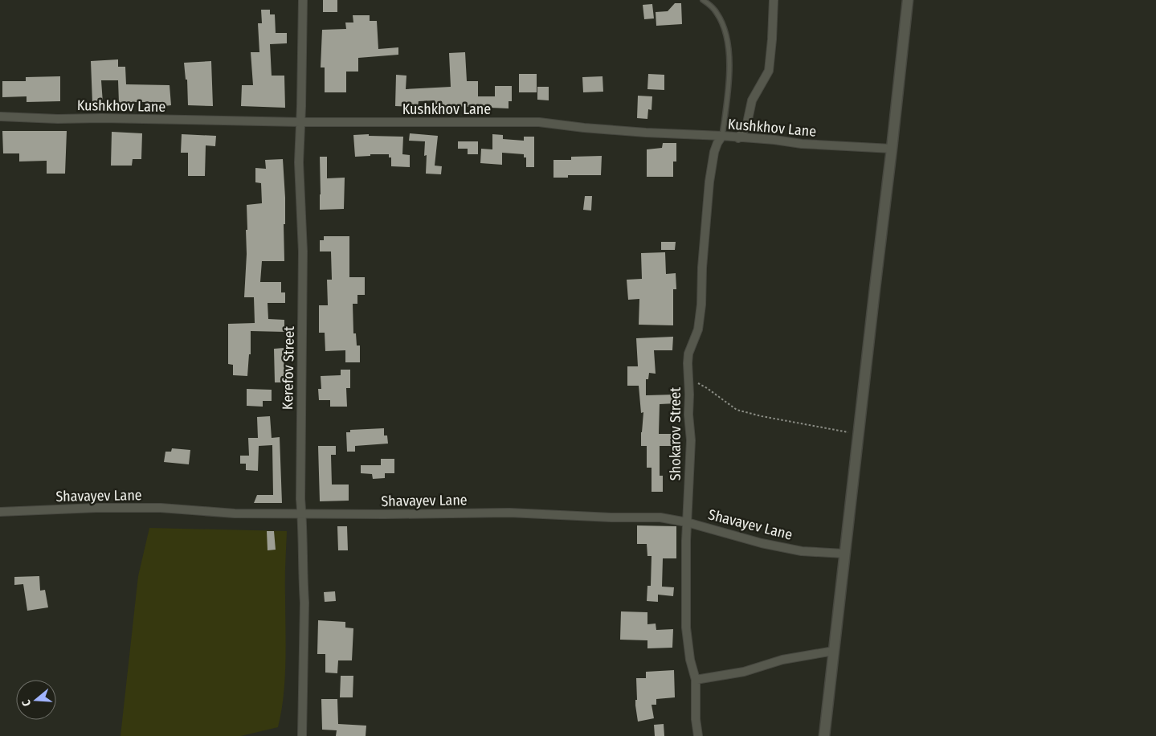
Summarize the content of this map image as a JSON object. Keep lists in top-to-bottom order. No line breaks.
{"streets":{"street":["Kushkhov Lane","Kerefov Street","Shokarov Street","Shavayev Lane"]},"crossings":[["Kushkhov Lane","Kerefov Street"],["Kushkhov Lane","Shokarov Street"],["Kerefov Street","Shavayev Lane"],["Shokarov Street","Shavayev Lane"]],"north":"left"}
